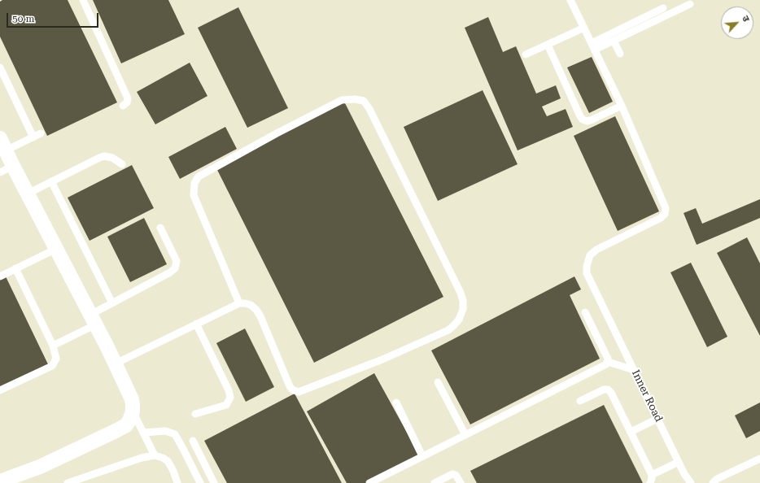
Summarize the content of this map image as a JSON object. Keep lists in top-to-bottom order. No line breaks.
{"streets":{"lane":["Inner Road"]},"scale_bar":"50 m","north":"top right"}
